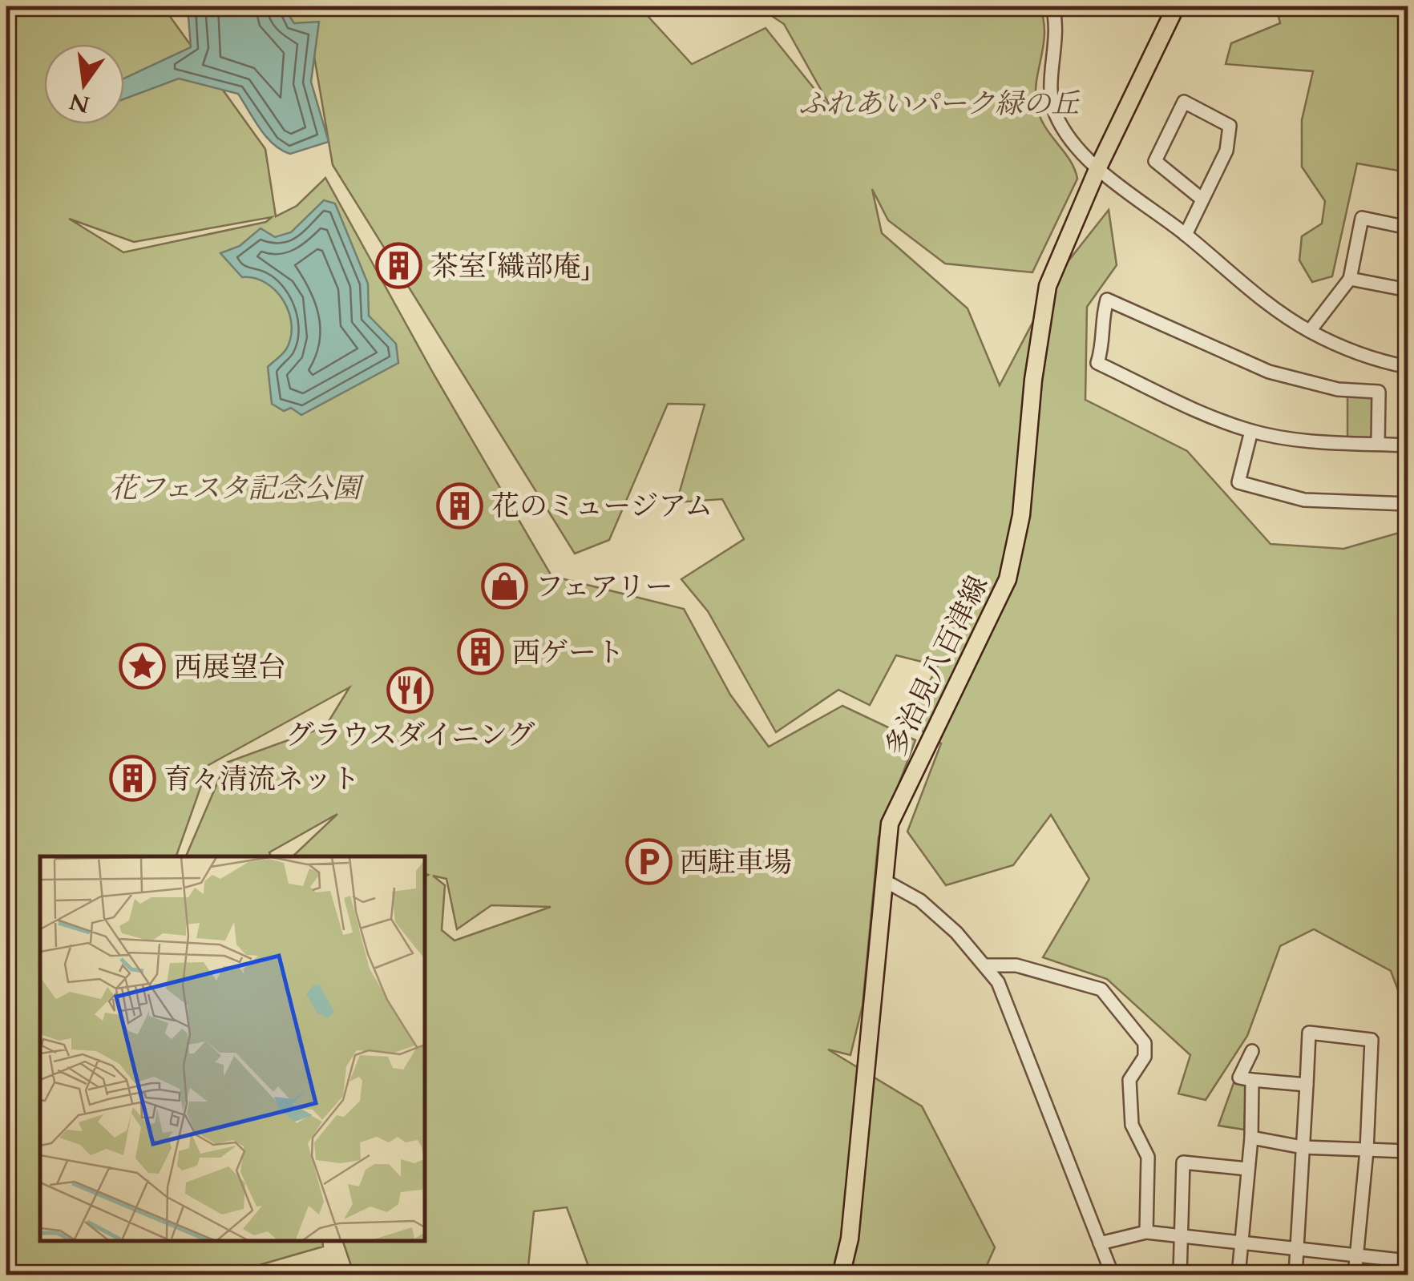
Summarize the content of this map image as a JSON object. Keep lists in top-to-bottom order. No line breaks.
{"streets":{"main road":["多治見八百津線"]},"parks":["ふれあいパーク緑の丘","花フェスタ記念公園"],"places":{"building":["茶室「織部庵」","花のミュージアム","西ゲート","育々清流ネット"],"shop":["フェアリー"],"place":["西展望台"],"restaurant":["グラウスダイニング"],"parking":["西駐車場"]},"north":"bottom"}
